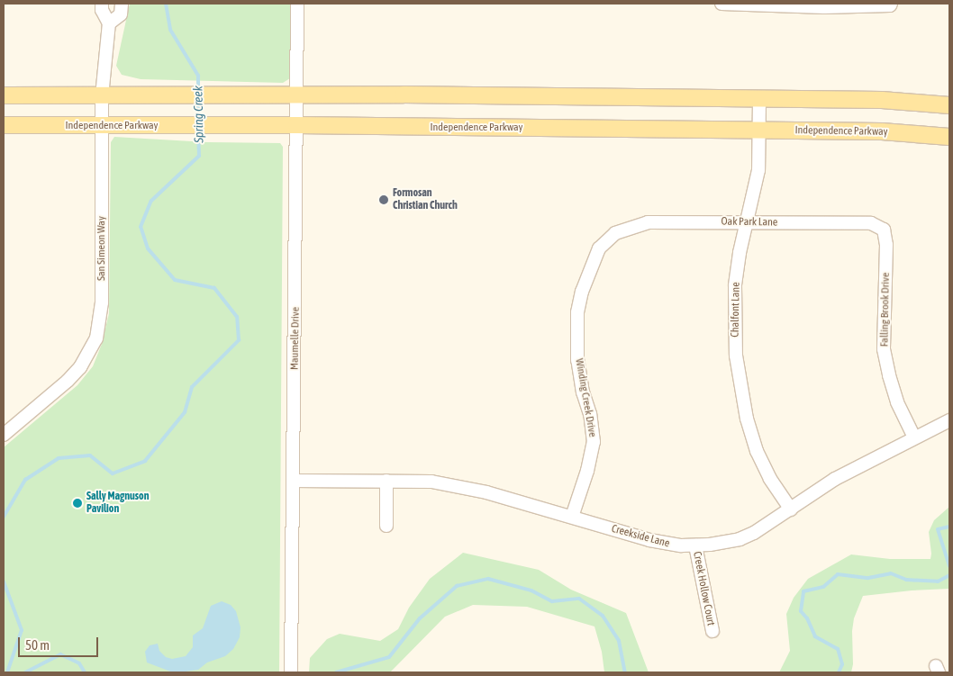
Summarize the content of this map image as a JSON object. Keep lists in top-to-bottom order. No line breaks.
{"streets":{"main road":["Independence Parkway"],"street":["Oak Park Lane","San Simeon Way","Chalfont Lane","Falling Brook Drive","Maumelle Drive","Winding Creek Drive","Creekside Lane","Creek Hollow Court"]},"crossings":[["Independence Parkway","San Simeon Way"],["Independence Parkway","Chalfont Lane"],["Independence Parkway","Maumelle Drive"],["Oak Park Lane","Chalfont Lane"],["Oak Park Lane","Falling Brook Drive"],["Oak Park Lane","Winding Creek Drive"],["Chalfont Lane","Creekside Lane"],["Falling Brook Drive","Creekside Lane"],["Maumelle Drive","Creekside Lane"],["Winding Creek Drive","Creekside Lane"],["Creekside Lane","Creek Hollow Court"]],"water":["Spring Creek"],"places":["Formosan Christian Church","Sally Magnuson Pavilion"],"scale_bar":"50 m"}
